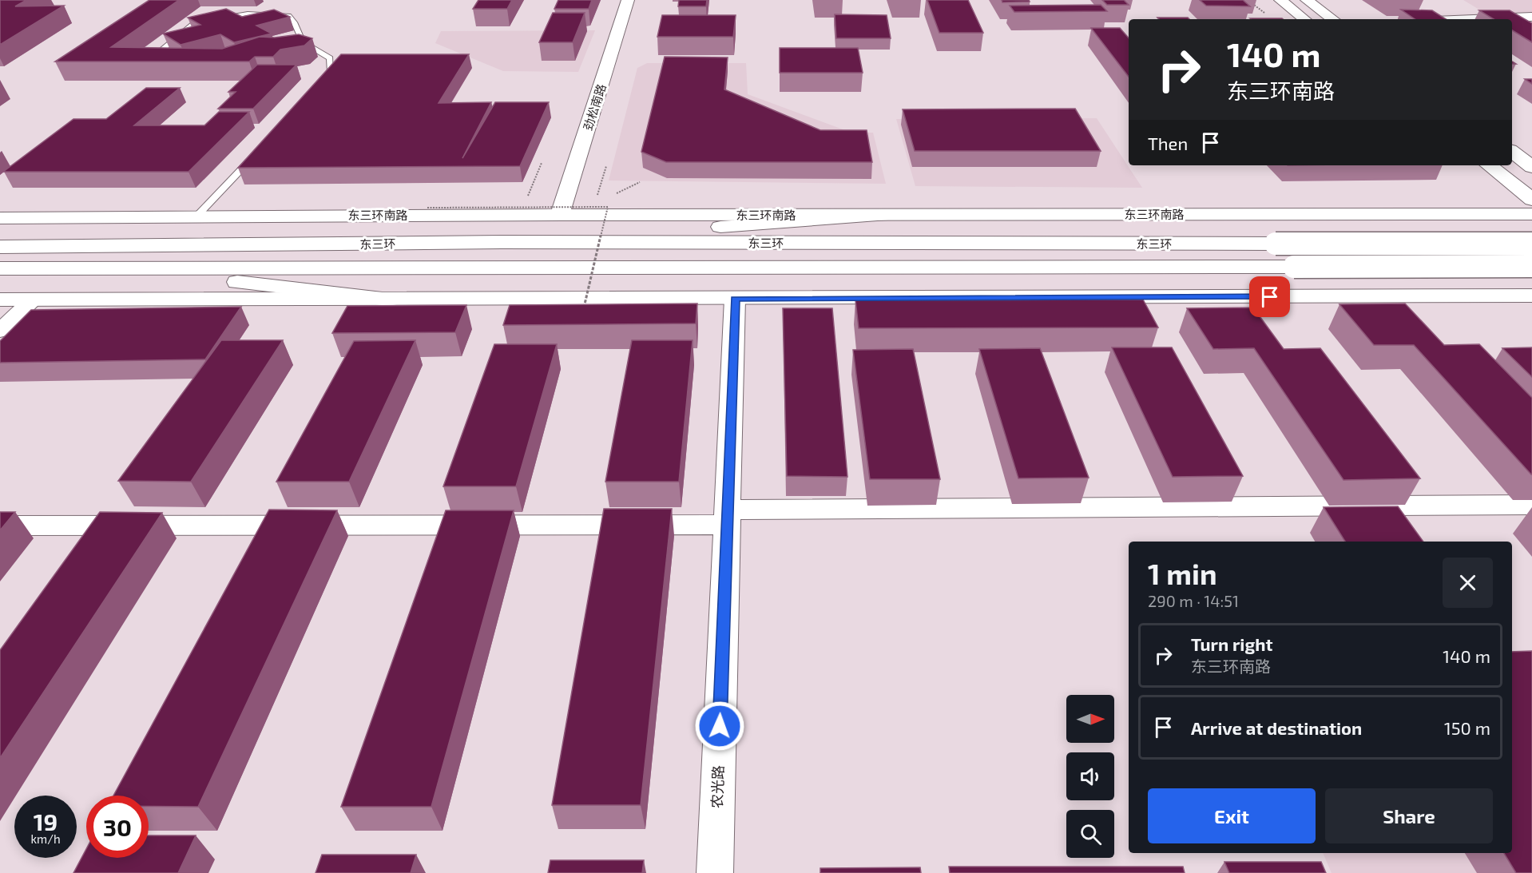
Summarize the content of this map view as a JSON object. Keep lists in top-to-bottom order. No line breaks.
{"streets":{"main road":["劲松南路","东三环南路","东三环"],"street":["农光路"]},"crossings":[["劲松南路","东三环南路"]],"north":"right","page":{"turn":["140 m","东三环南路"],"then":"Then","heading":["1 min","290 m · 14:51"],"list":[{"name":"Turn right","note":"东三环南路","value":"140 m"},{"name":"Arrive at destination","value":"150 m"}],"buttons":["Exit","Share"],"speed":"19 km/h","limit":"30"}}
